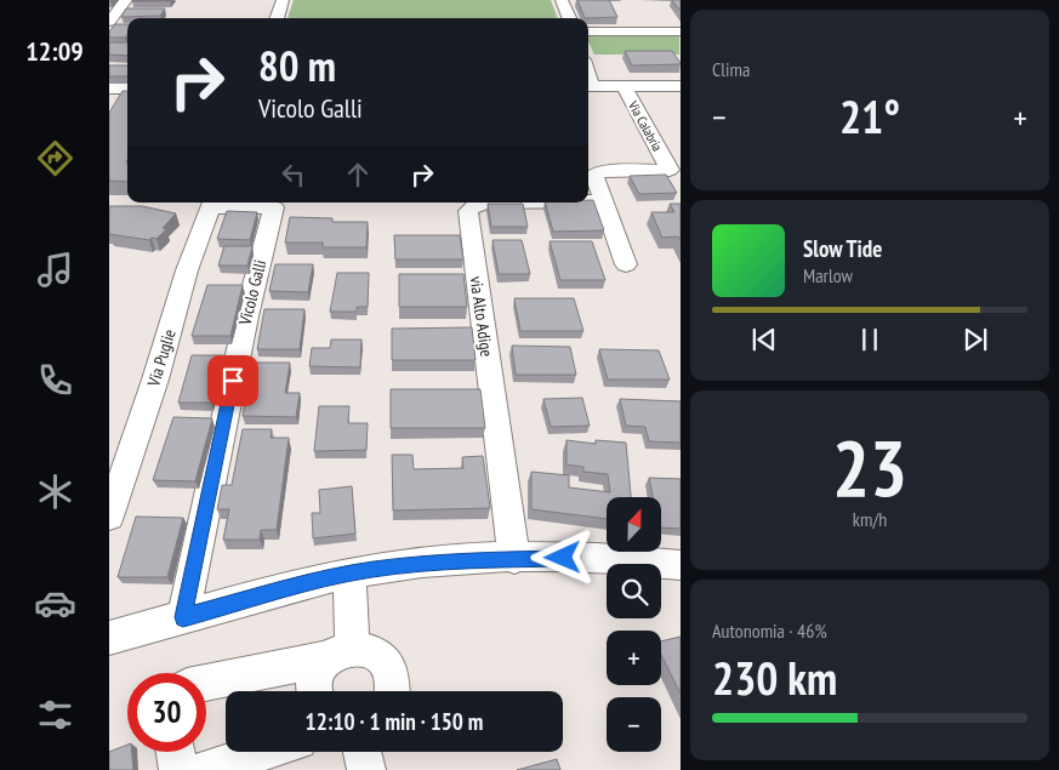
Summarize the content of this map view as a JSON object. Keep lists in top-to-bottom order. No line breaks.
{"streets":{"street":["Via Calabria","Vicolo Galli","via Alto Adige","Via Puglie"]},"crossings":[["Vicolo Galli","Via Puglie"]],"north":"top","page":{"tabs":"12:09","tile":["Clima",["23","km/h"],["Autonomia · 46%","230 km"]],"turn":["80 m","Vicolo Galli"],"heat":["−","21°","+"],"song":["Slow Tide","Marlow"],"map_buttons":["+","−"],"limit":"30","trip":"12:10 · 1 min · 150 m"}}
